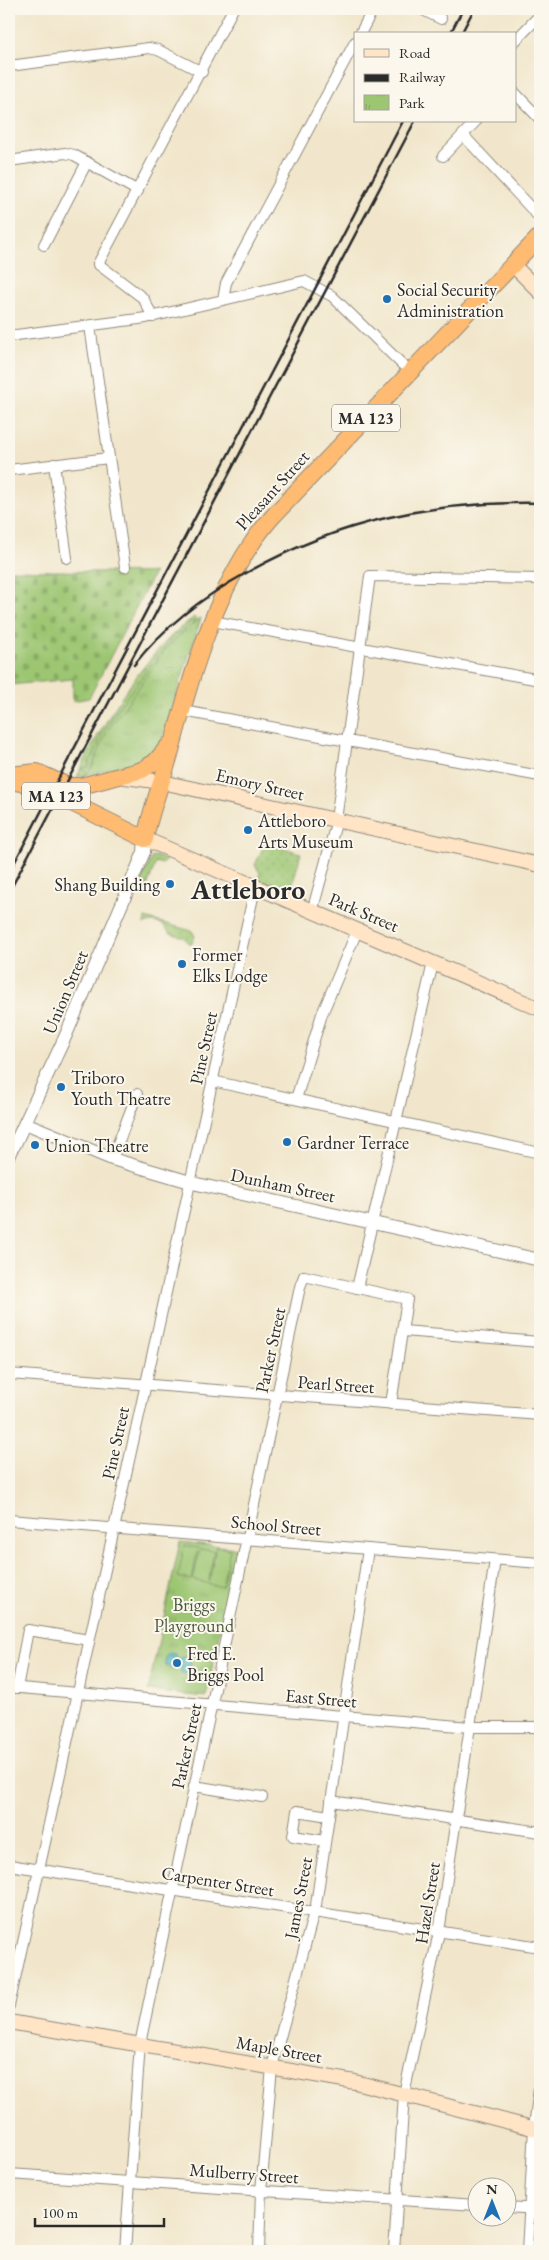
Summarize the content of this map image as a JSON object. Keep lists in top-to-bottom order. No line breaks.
{"streets":{"highway":["MA 123","Pleasant Street","Park Street"],"main road":["Emory Street","Maple Street"],"street":["Union Street","Pine Street","Dunham Street","Parker Street","Pearl Street","School Street","East Street","Carpenter Street","James Street","Hazel Street","Mulberry Street"]},"crossings":[["MA 123","Pleasant Street"],["MA 123","Emory Street"],["Pleasant Street","Emory Street"],["Pleasant Street","Park Street"],["Pleasant Street","Union Street"],["Park Street","Union Street"],["Park Street","Pine Street"],["Union Street","Dunham Street"],["Pine Street","Dunham Street"],["Pine Street","Pearl Street"],["Pine Street","School Street"],["Pine Street","East Street"],["Pine Street","Carpenter Street"],["Parker Street","Pearl Street"],["Parker Street","School Street"],["Parker Street","East Street"],["Parker Street","Carpenter Street"],["Parker Street","Maple Street"],["Parker Street","Mulberry Street"],["School Street","James Street"],["School Street","Hazel Street"],["East Street","James Street"],["East Street","Hazel Street"],["Carpenter Street","James Street"],["Carpenter Street","Hazel Street"],["James Street","Maple Street"],["James Street","Mulberry Street"],["Hazel Street","Maple Street"],["Hazel Street","Mulberry Street"]],"districts":["Attleboro"],"parks":["Briggs Playground"],"places":["Social Security Administration","Attleboro Arts Museum","Shang Building","Former Elks Lodge","Triboro Youth Theatre","Gardner Terrace","Union Theatre","Fred E. Briggs Pool"],"legend":["Road","Railway","Park"],"scale_bar":"100 m","north":"top"}
